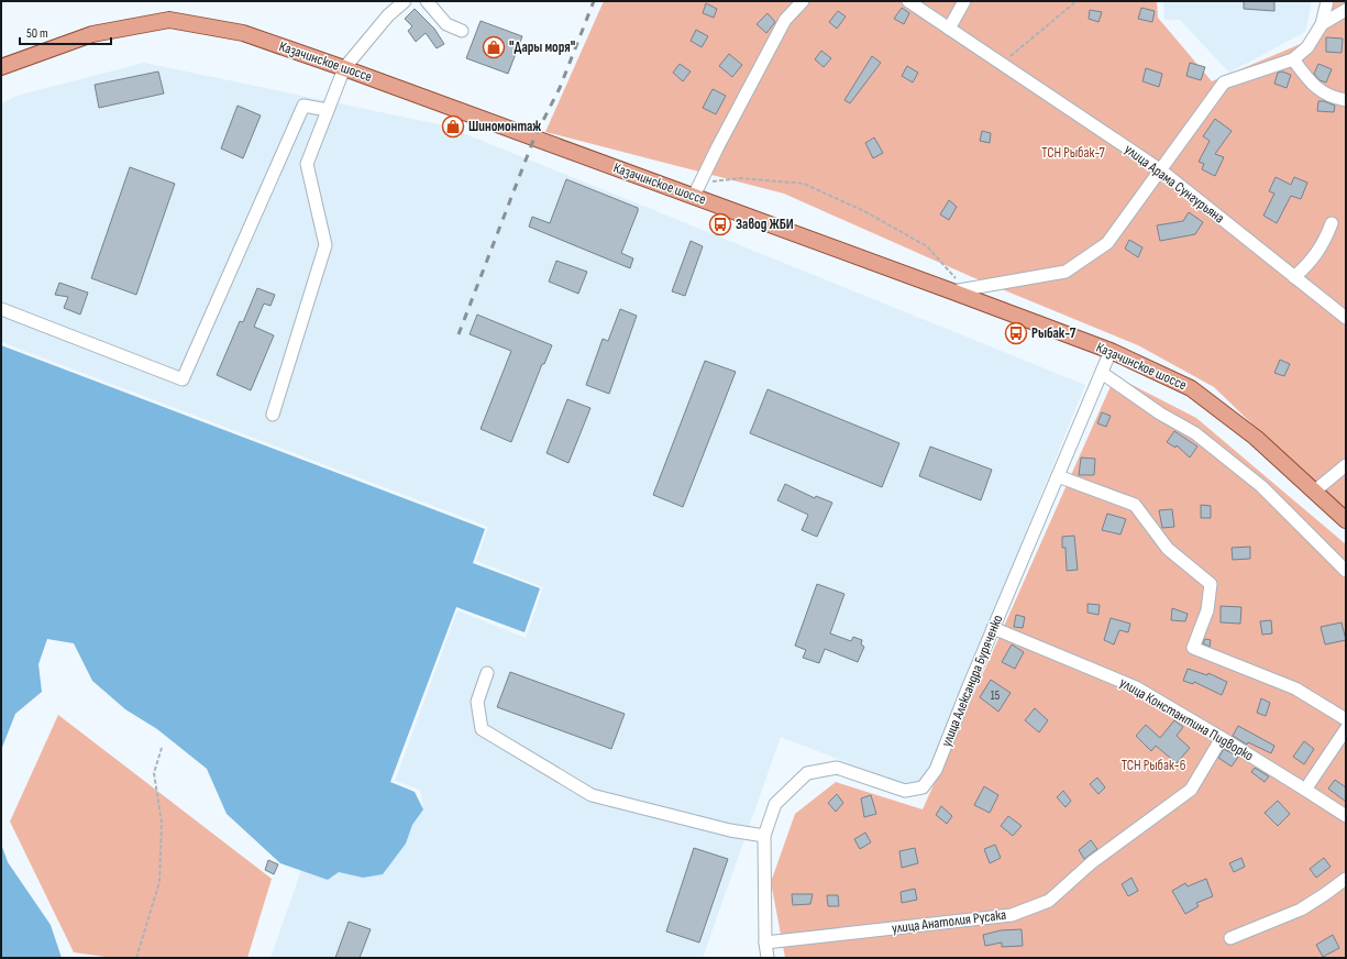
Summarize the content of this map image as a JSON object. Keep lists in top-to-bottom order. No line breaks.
{"streets":{"main road":["Казачинское шоссе"],"street":["улица Арама Сунгурьяна","улица Александра Буряченко","улица Константина Пидворко","улица Анатолия Русака"]},"crossings":[["Казачинское шоссе","улица Александра Буряченко"],["улица Александра Буряченко","улица Константина Пидворко"],["улица Александра Буряченко","улица Анатолия Русака"],["улица Константина Пидворко","улица Анатолия Русака"]],"parks":["ТСН Рыбак-7","ТСН Рыбак-6"],"places":{"shop":["\"Дары моря\"","Шиномонтаж"],"bus stop":["Завод ЖБИ","Рыбак-7"]},"house_numbers":["15"],"scale_bar":"50 m"}
